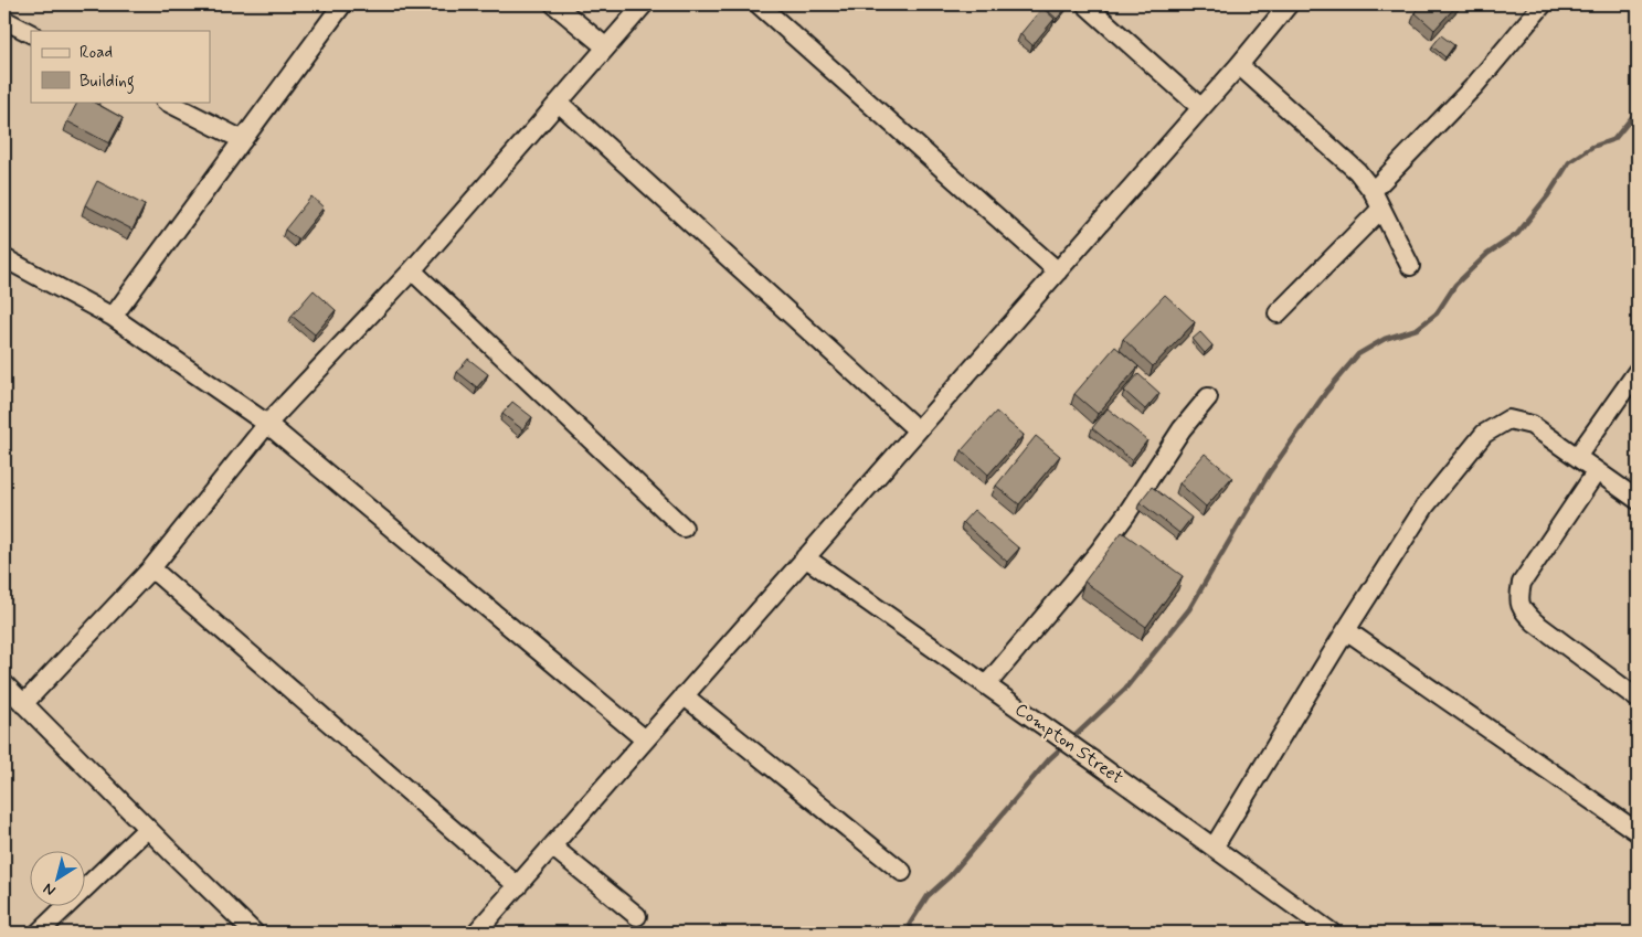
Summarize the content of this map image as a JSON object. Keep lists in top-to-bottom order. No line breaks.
{"streets":{"street":["Compton Street"]},"legend":["Road","Building"],"north":"bottom left"}
